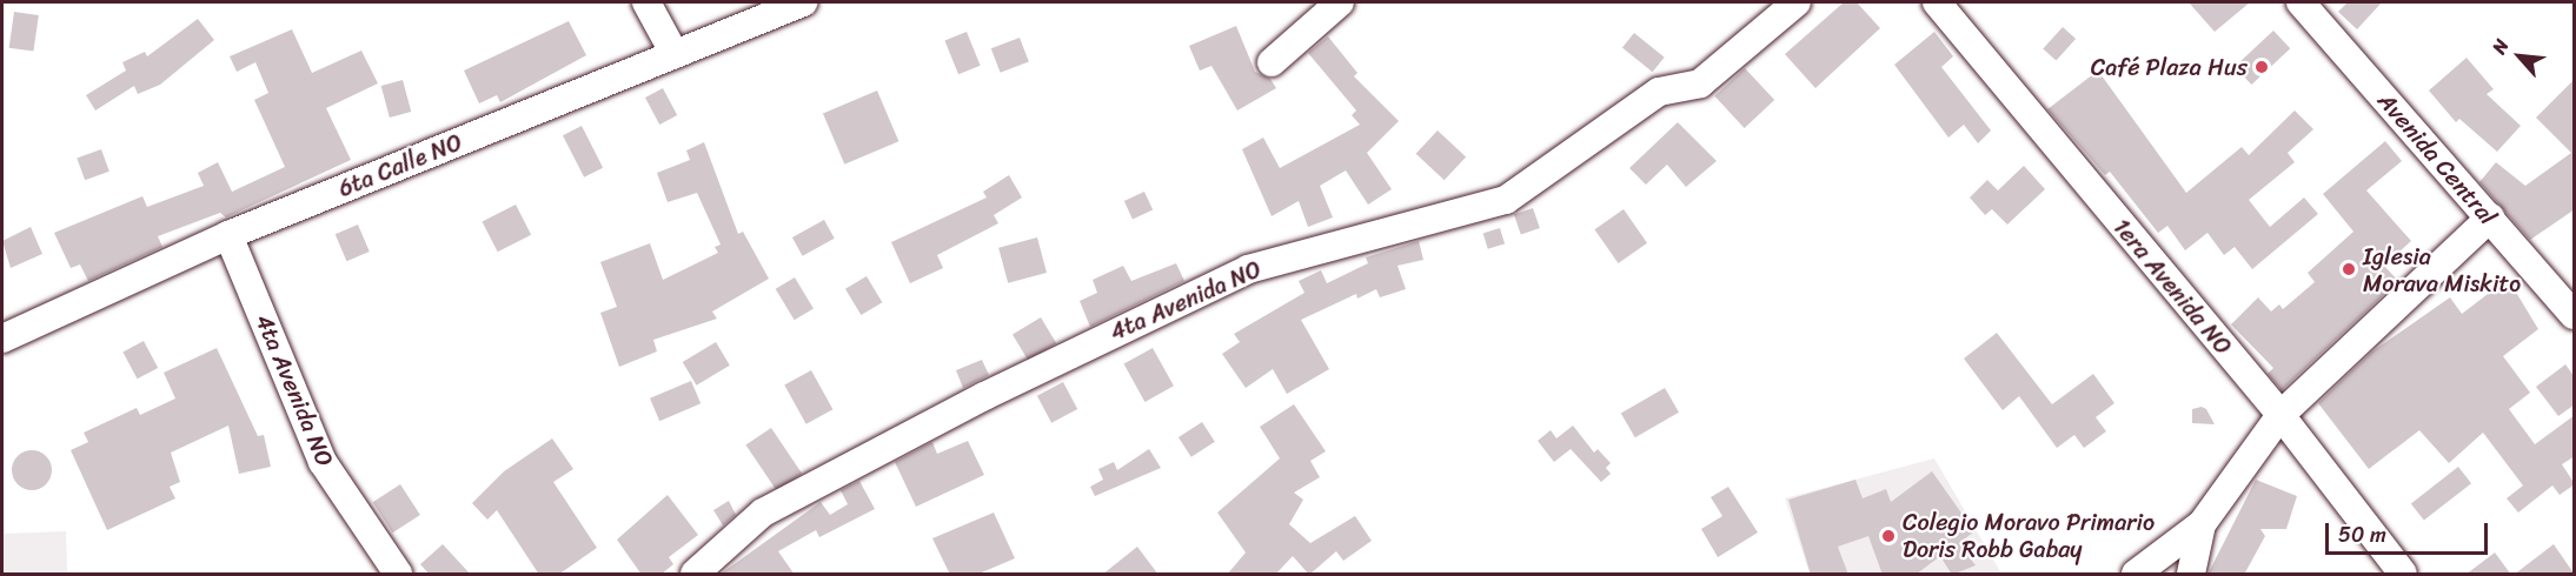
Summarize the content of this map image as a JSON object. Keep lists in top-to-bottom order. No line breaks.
{"streets":{"street":["Avenida Central","6ta Calle NO","1era Avenida NO","4ta Avenida NO"]},"crossings":[["6ta Calle NO","4ta Avenida NO"]],"places":["Café Plaza Hus","Iglesia Morava Miskito","Colegio Moravo Primario Doris Robb Gabay"],"scale_bar":"50 m","north":"top left"}
